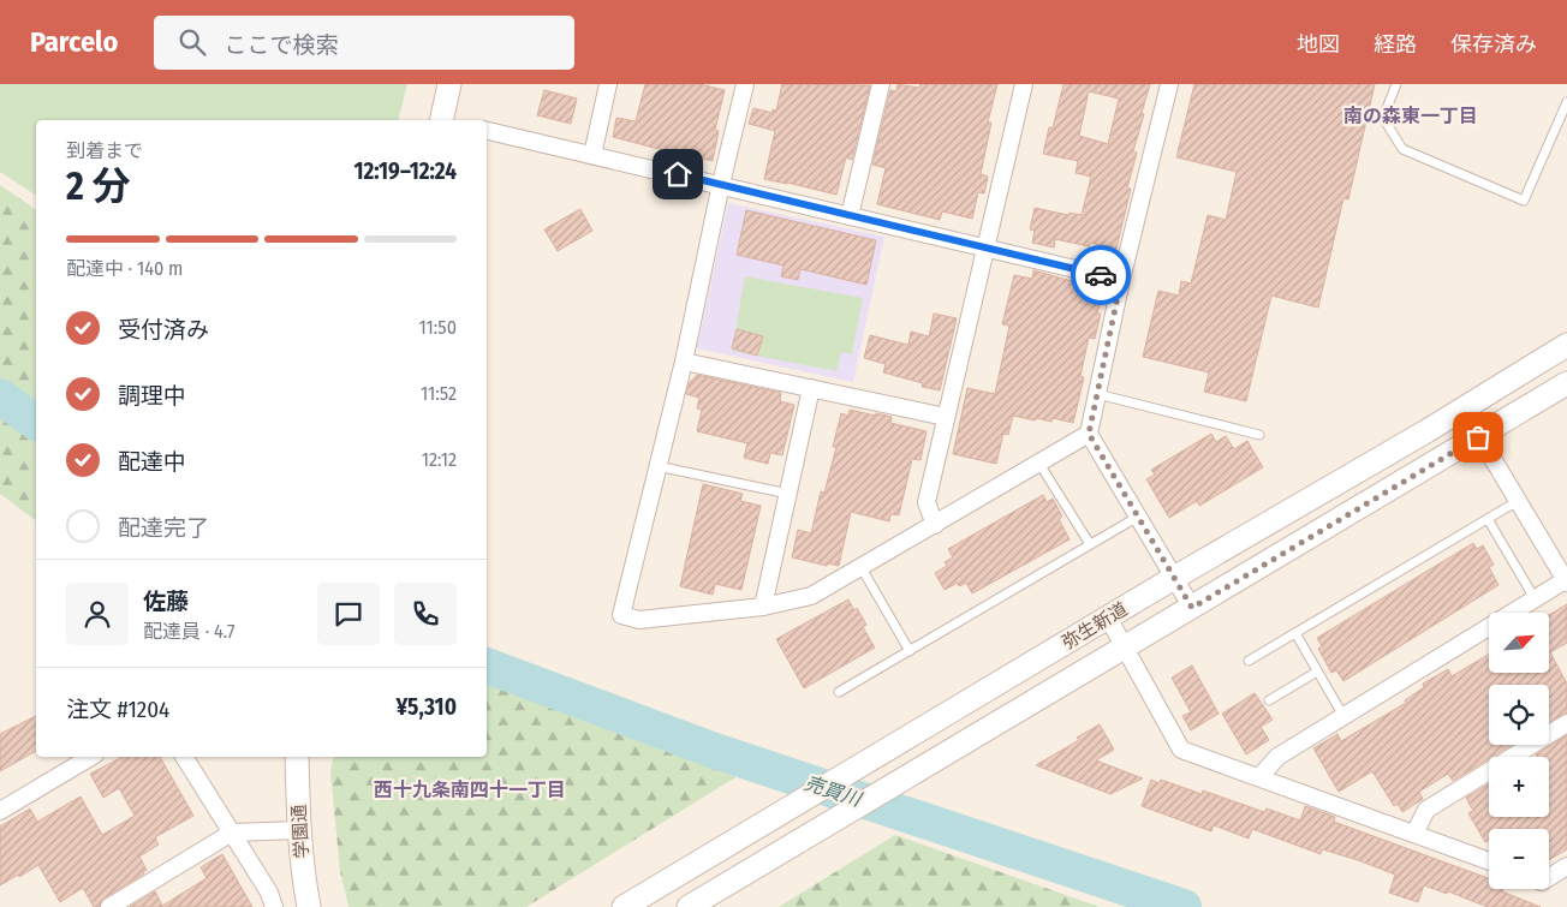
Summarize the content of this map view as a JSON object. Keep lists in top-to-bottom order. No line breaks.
{"streets":{"street":["弥生新道","学園通"]},"districts":["南の森東一丁目","西十九条南四十一丁目"],"water":["売買川"],"north":"top right","page":{"header":"Parcelo","search":"ここで検索","nav":["地図","経路","保存済み"],"heading":["2 分","到着まで","12:19–12:24"],"panel":["佐藤","配達員 · 4.7","注文 #1204","¥5,310"],"bar":"配達中 · 140 m","list":[["受付済み","11:50"],["調理中","11:52"],["配達中","12:12"],"配達完了"],"map_buttons":["+","−"]}}
